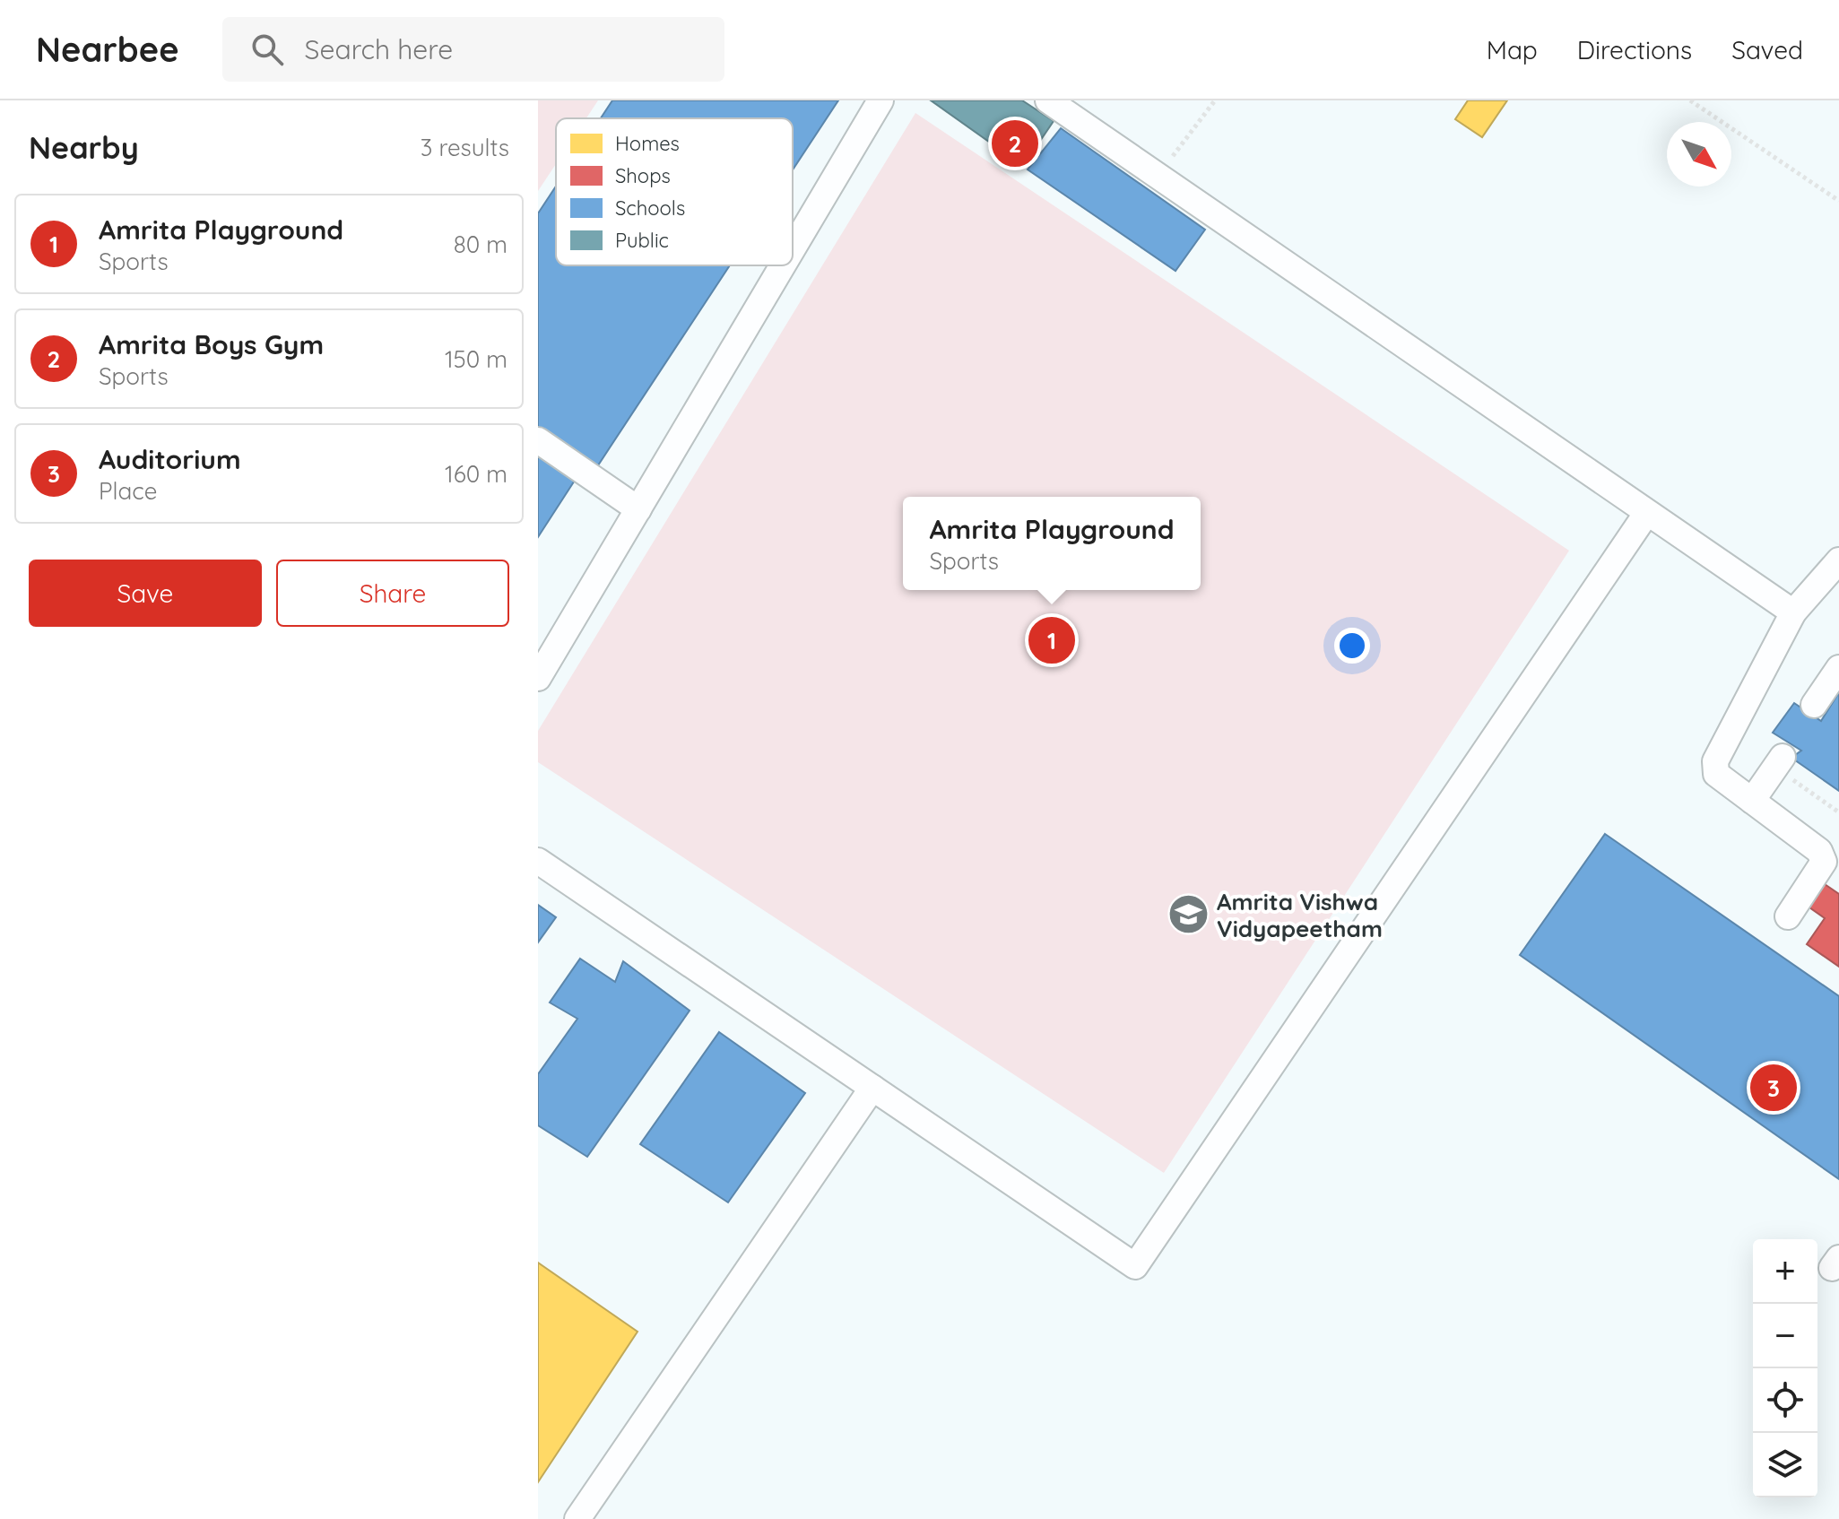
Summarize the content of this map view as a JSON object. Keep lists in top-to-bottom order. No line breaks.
{"places":{"school or university":["Amrita Vishwa Vidyapeetham"]},"legend":["Homes","Shops","Schools","Public"],"north":"bottom right","page":{"header":"Nearbee","search":"Search here","nav":["Map","Directions","Saved"],"heading":["Nearby","3 results"],"pins":["2","1","3"],"list":[{"mark":"1","name":"Amrita Playground","note":"Sports","value":"80 m"},{"mark":"2","name":"Amrita Boys Gym","note":"Sports","value":"150 m"},{"mark":"3","name":"Auditorium","note":"Place","value":"160 m"}],"popup":["Amrita Playground","Sports"],"buttons":["Save","Share"],"map_buttons":["+","−"]}}
